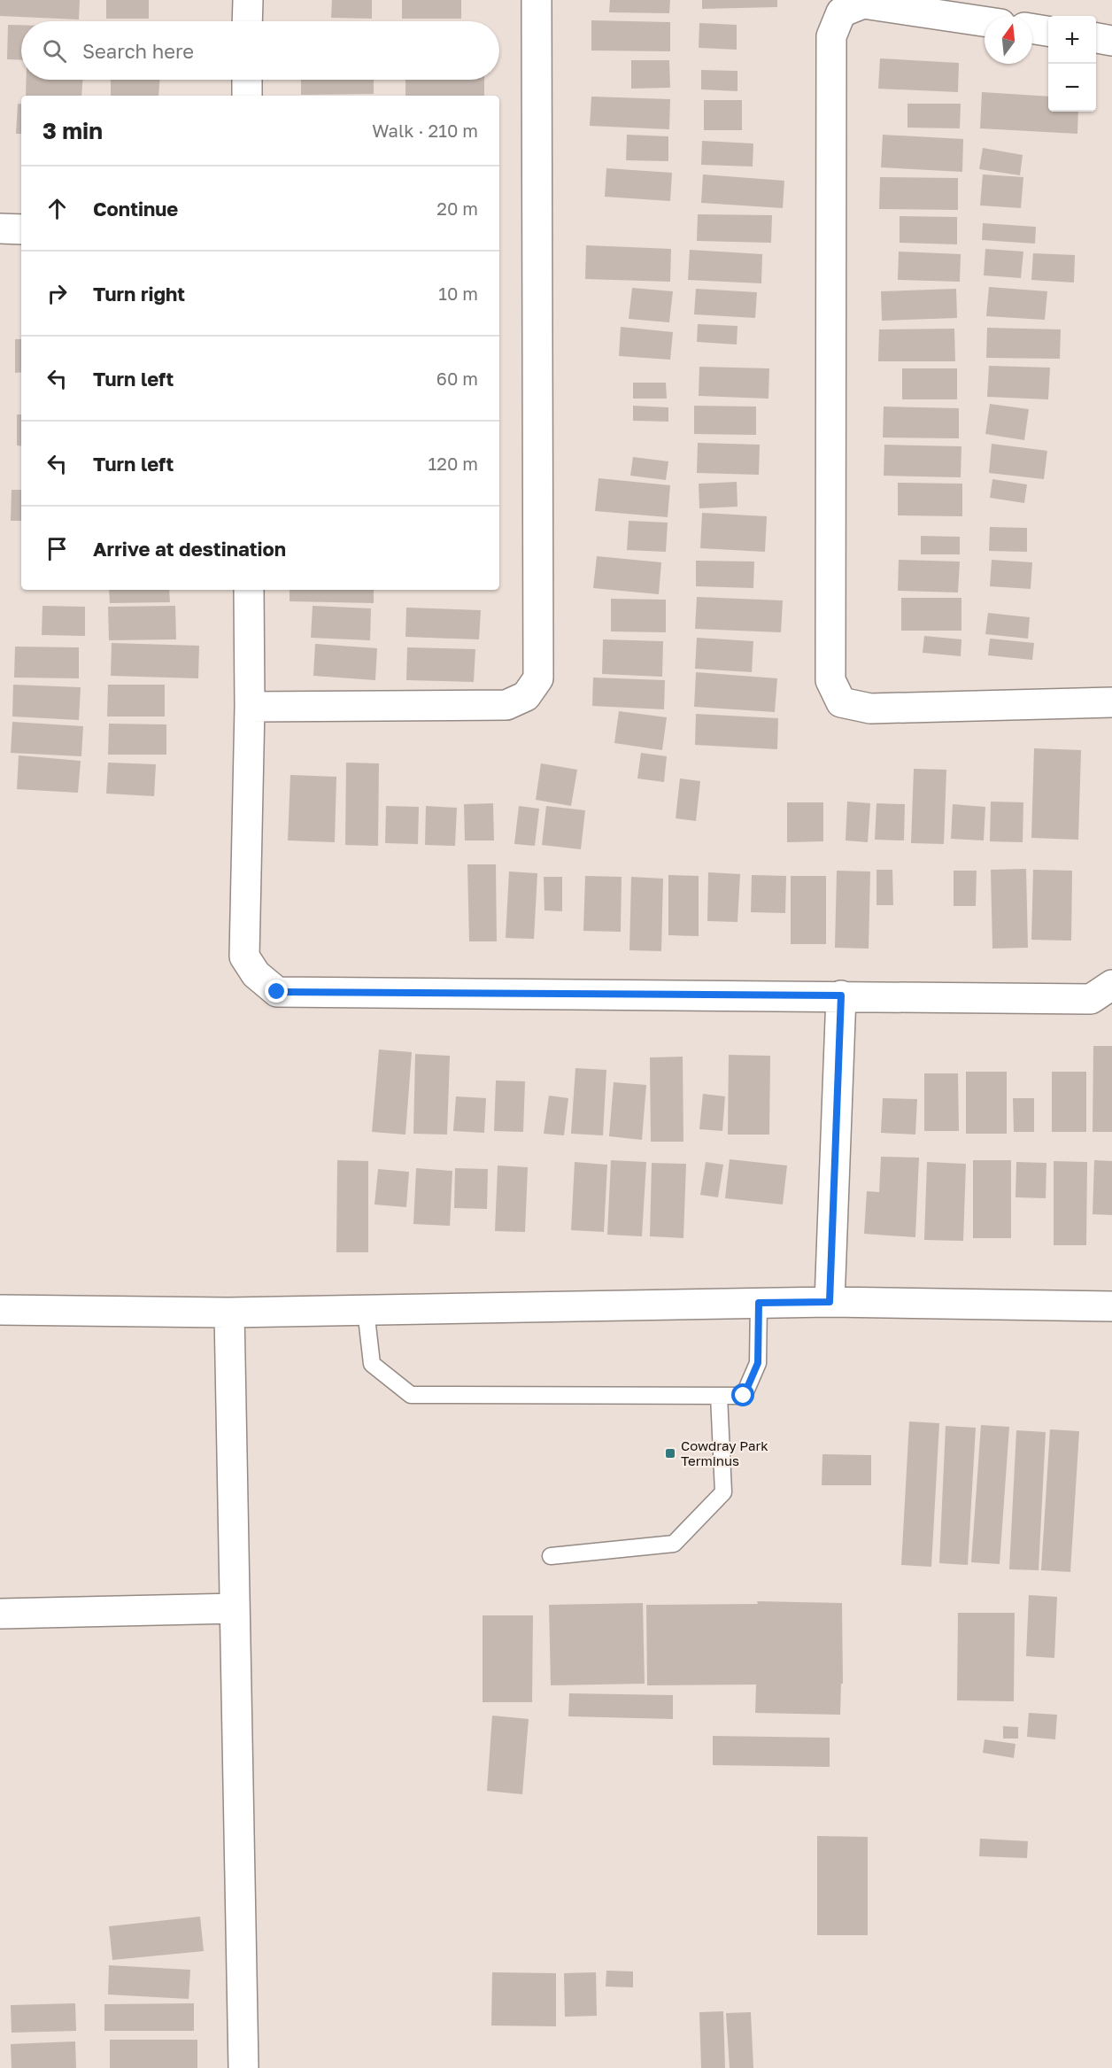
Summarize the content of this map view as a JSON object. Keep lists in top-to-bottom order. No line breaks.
{"places":{"transit":["Cowdray Park Terminus"]},"north":"top","page":{"map_buttons":["+","−"],"search":"Search here","heading":["3 min","Walk · 210 m"],"list":[["Continue","20 m"],["Turn right","10 m"],["Turn left","60 m"],["Turn left","120 m"],"Arrive at destination"]}}
